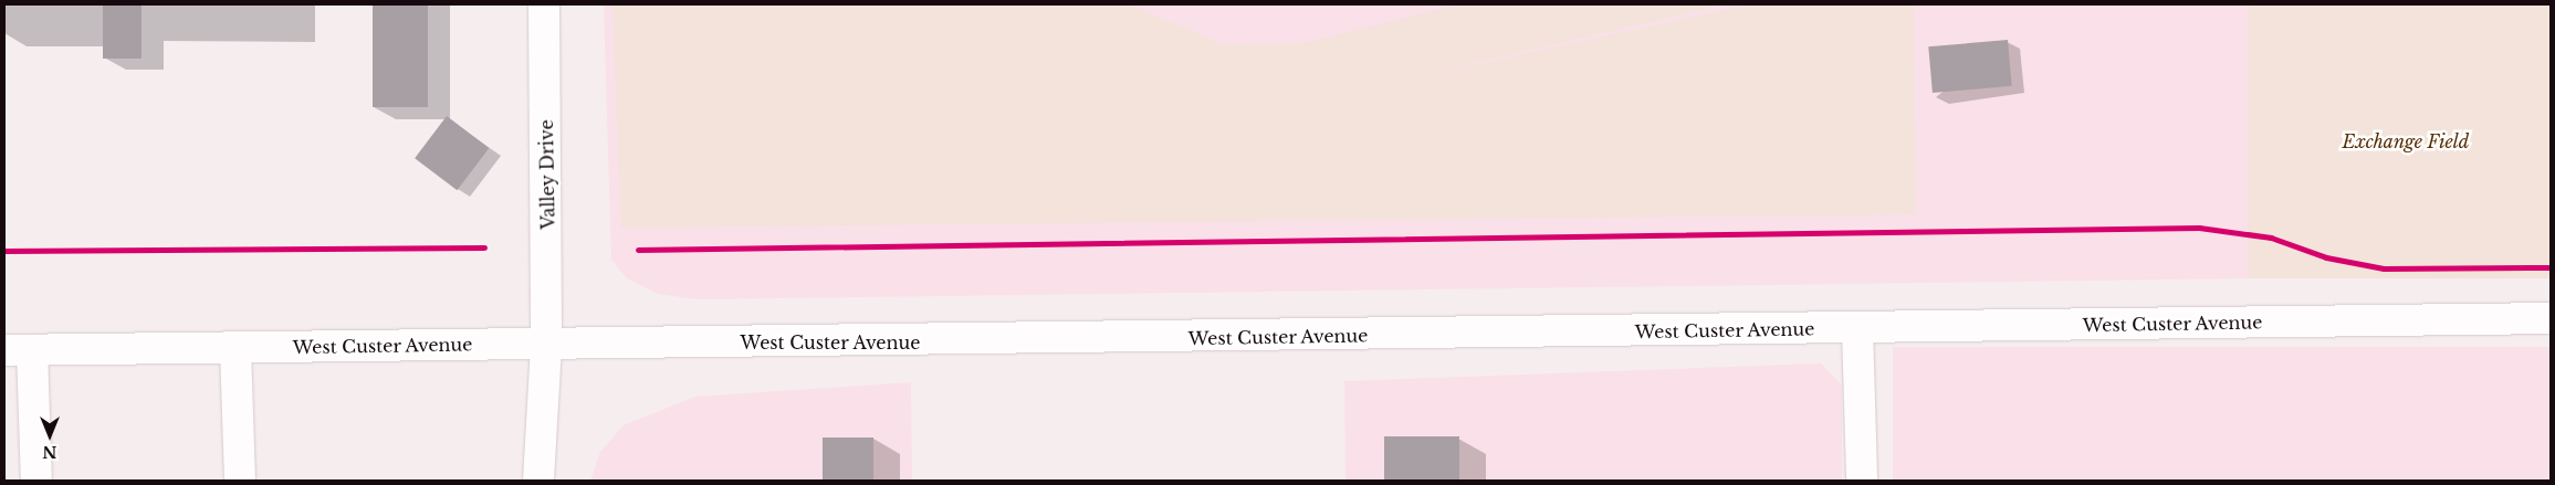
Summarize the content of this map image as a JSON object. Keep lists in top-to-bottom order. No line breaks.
{"streets":{"main road":["Valley Drive","West Custer Avenue"]},"crossings":[["Valley Drive","West Custer Avenue"]],"parks":["Exchange Field"],"north":"bottom"}
